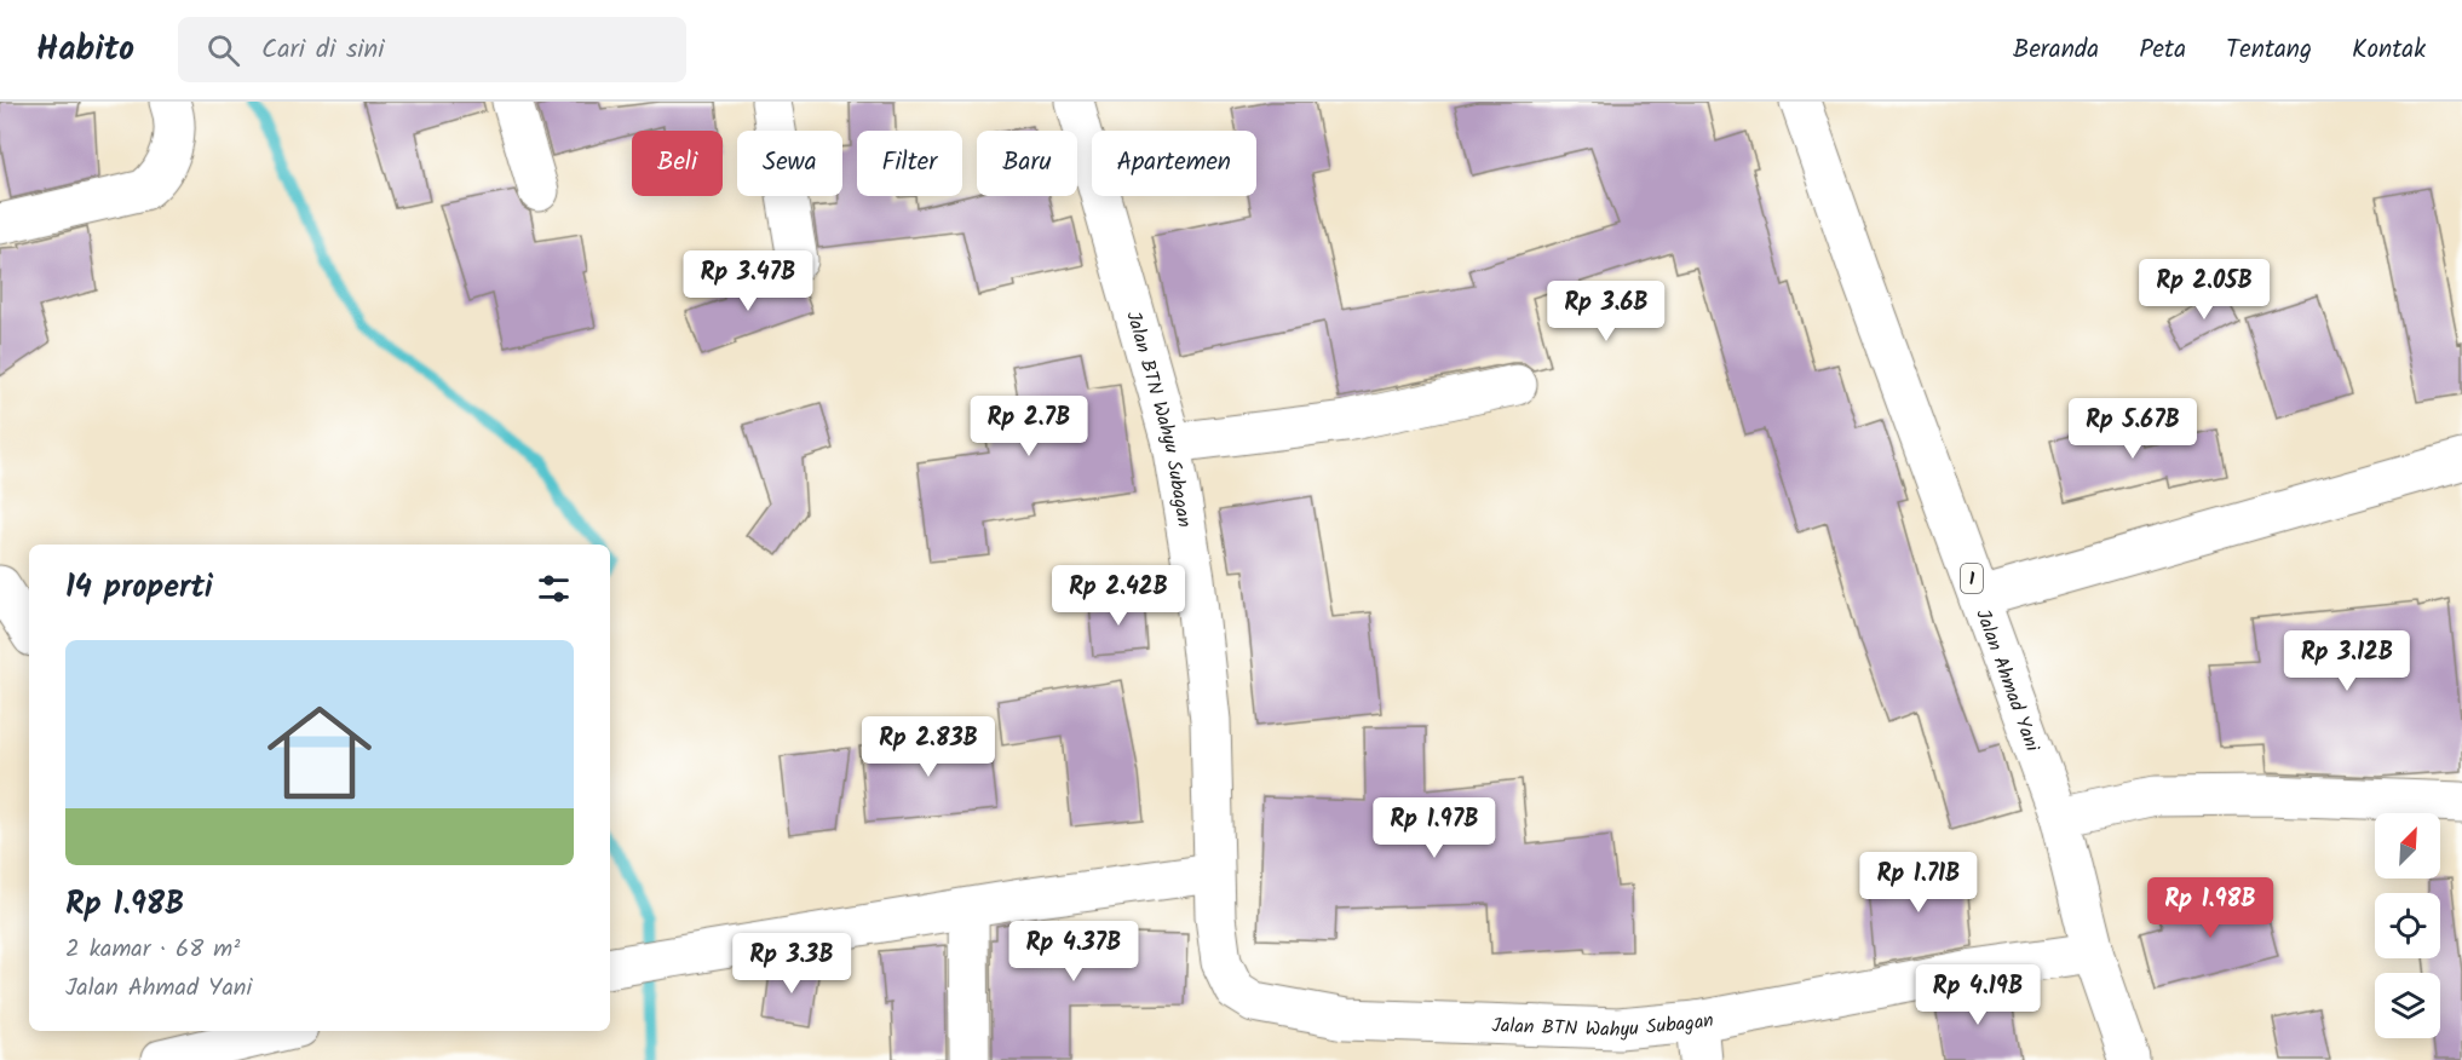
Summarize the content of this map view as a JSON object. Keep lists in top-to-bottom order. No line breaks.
{"streets":{"main road":["Jalan BTN Wahyu Subagan","1","Jalan Ahmad Yani"]},"crossings":[["Jalan BTN Wahyu Subagan","Jalan Ahmad Yani"]],"north":"top right","page":{"header":"Habito","search":"Cari di sini","nav":["Beranda","Peta","Tentang","Kontak"],"chip":["Beli","Sewa","Filter","Baru","Apartemen"],"price":["Rp 3.47B","Rp 2.05B","Rp 3.6B","Rp 2.7B","Rp 5.67B","Rp 2.42B","Rp 3.12B","Rp 2.83B","Rp 1.97B","Rp 1.71B","Rp 1.98B","Rp 4.37B","Rp 3.3B","Rp 4.19B"],"heading":"14 properti","list":[{"name":"Rp 1.98B","note":"2 kamar · 68 m² · Jalan Ahmad Yani"}]}}
